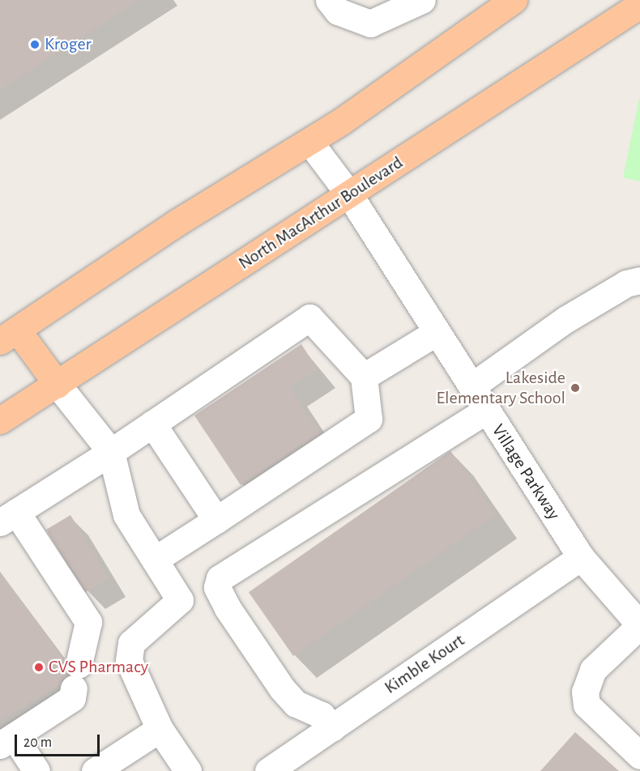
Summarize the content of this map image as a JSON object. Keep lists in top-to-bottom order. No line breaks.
{"streets":{"main road":["North MacArthur Boulevard"],"street":["Village Parkway","Kimble Kourt"]},"crossings":[["North MacArthur Boulevard","Village Parkway"],["Village Parkway","Kimble Kourt"]],"places":["Kroger","Lakeside Elementary School","CVS Pharmacy"],"scale_bar":"20 m"}
